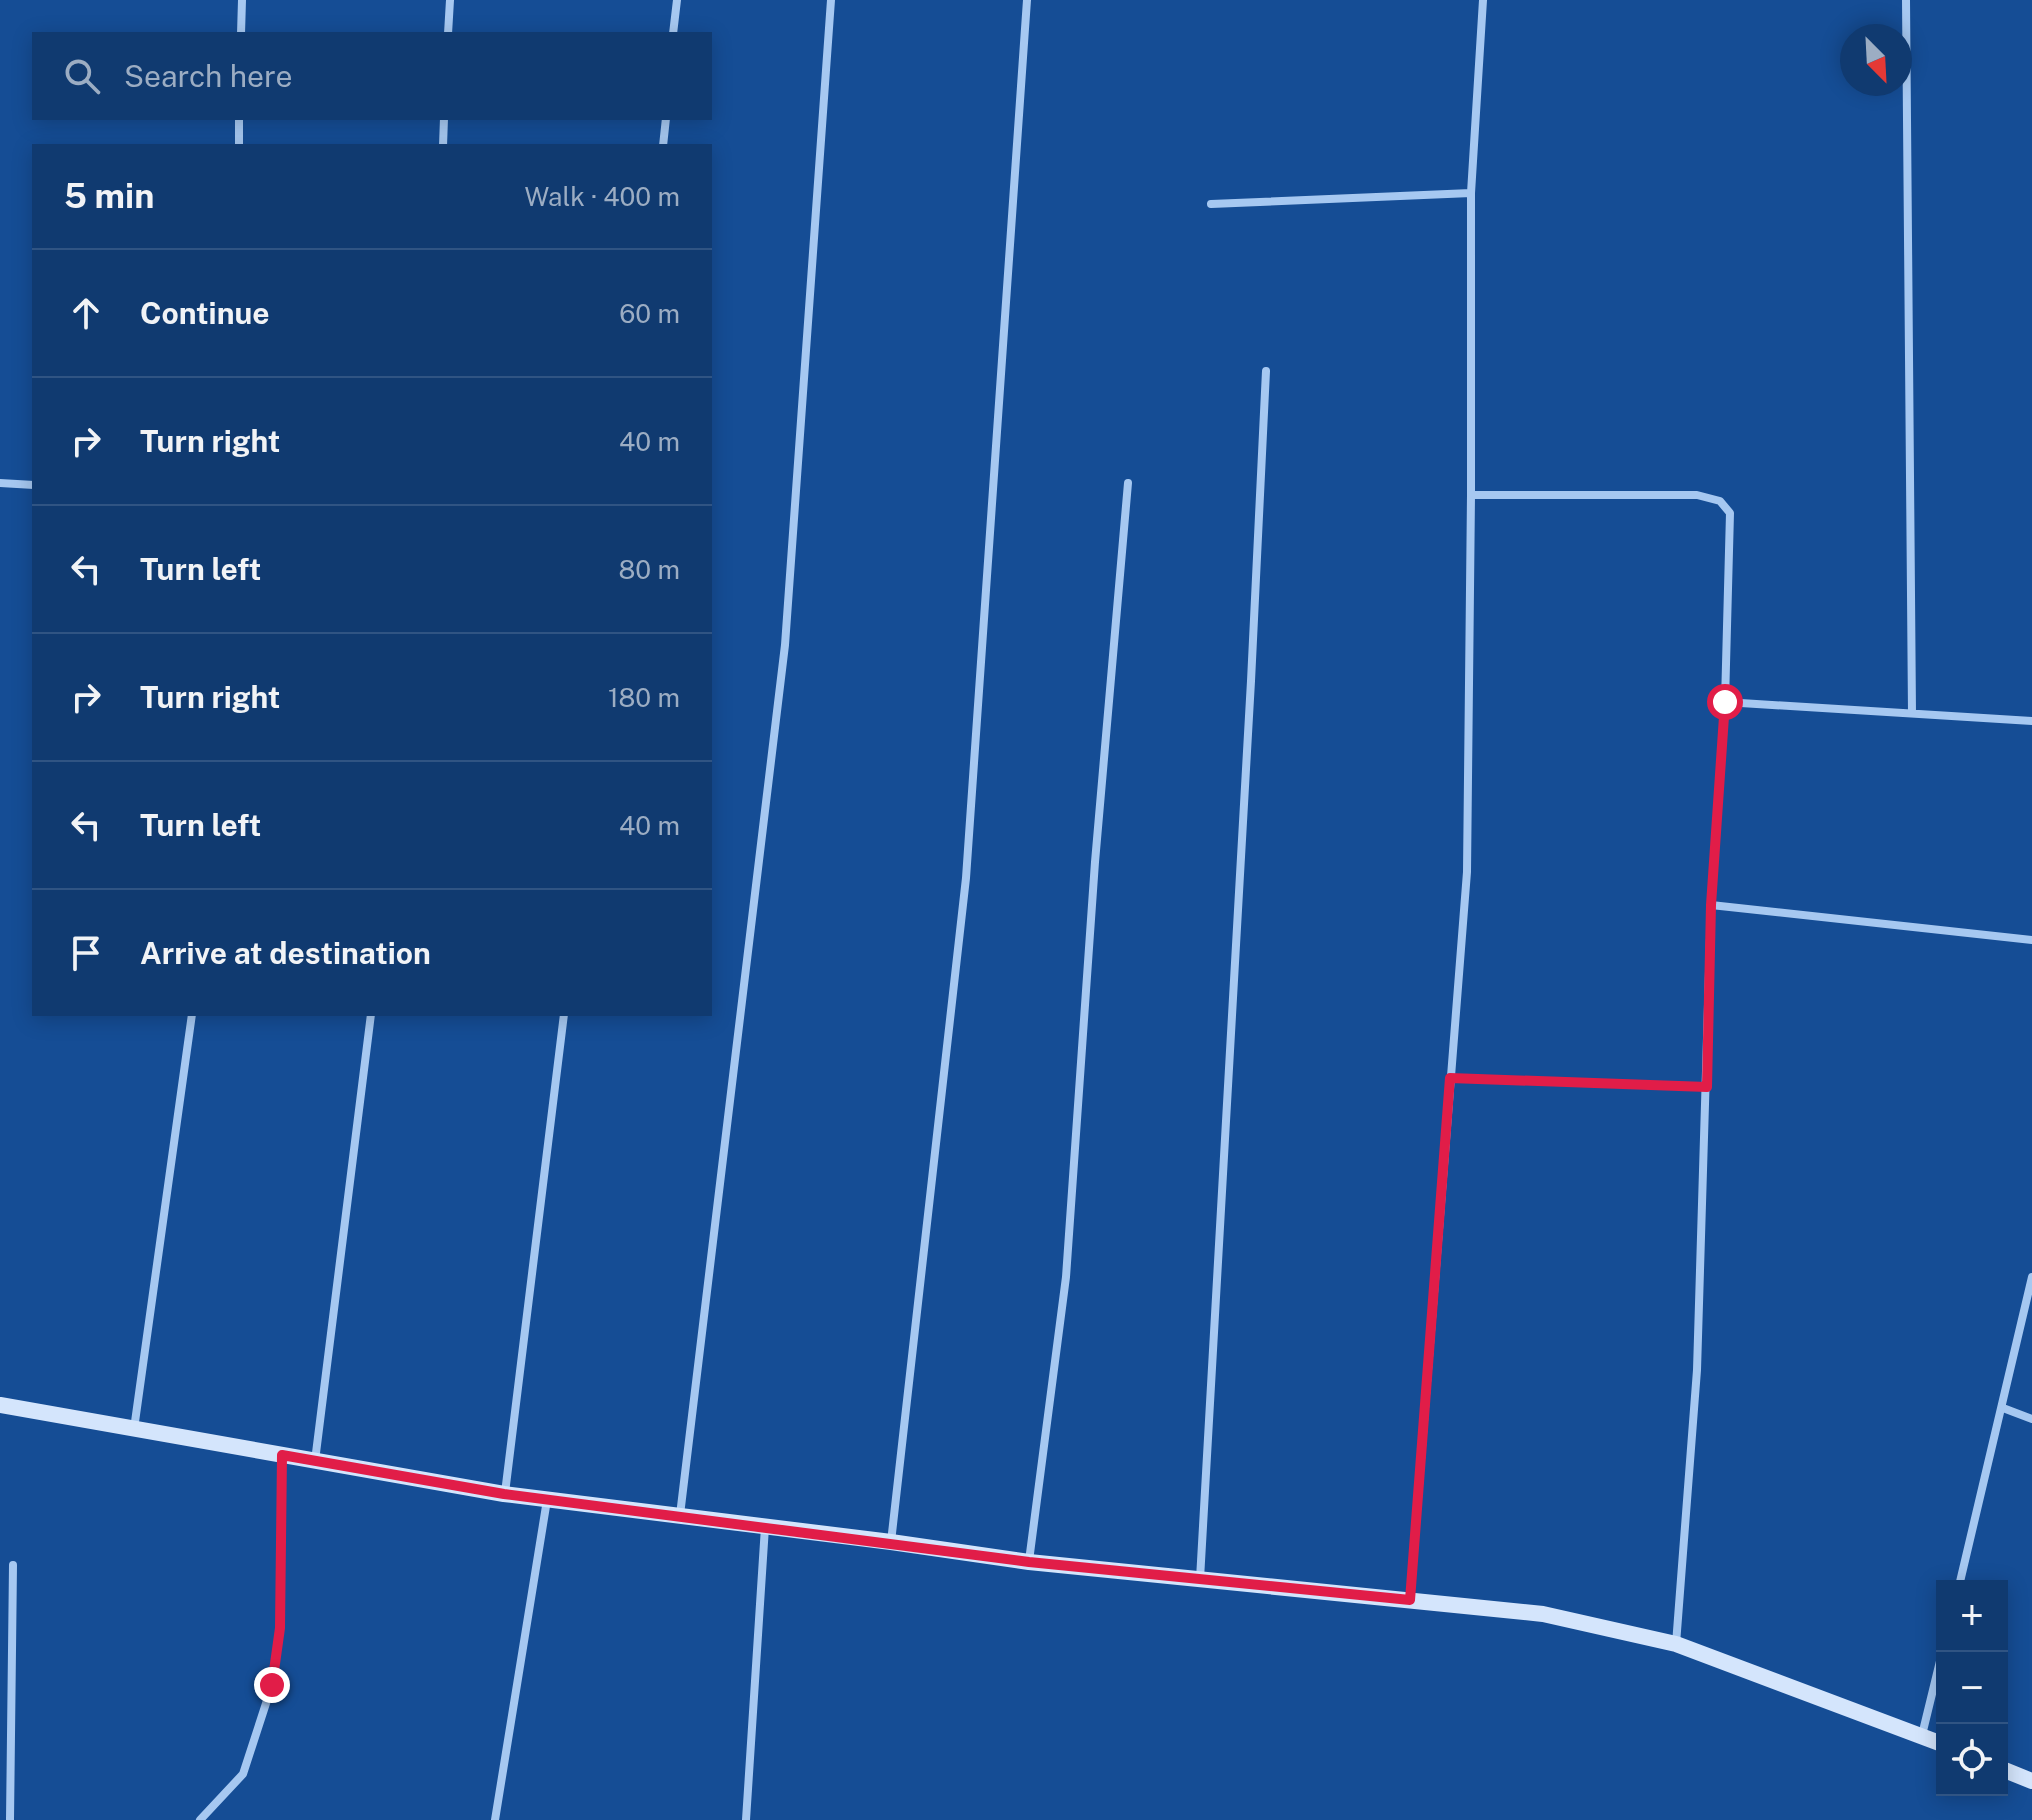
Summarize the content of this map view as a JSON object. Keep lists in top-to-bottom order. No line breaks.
{"north":"bottom right","page":{"search":"Search here","heading":["5 min","Walk · 400 m"],"list":[["Continue","60 m"],["Turn right","40 m"],["Turn left","80 m"],["Turn right","180 m"],["Turn left","40 m"],"Arrive at destination"],"map_buttons":["+","−"]}}
